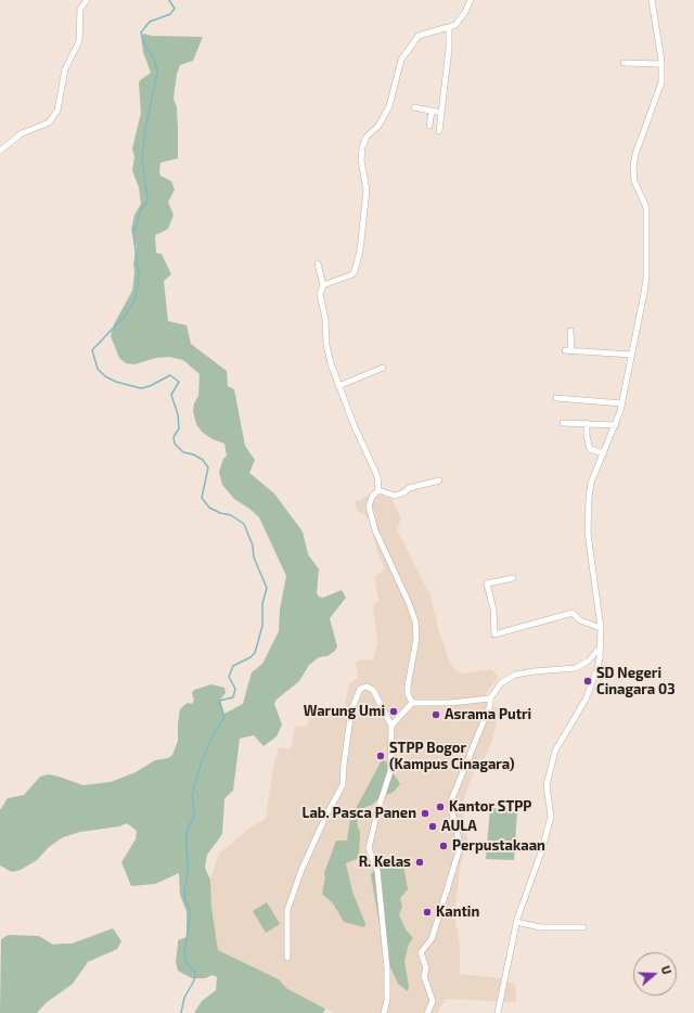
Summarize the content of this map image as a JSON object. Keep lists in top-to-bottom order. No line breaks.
{"places":["SD Negeri Cinagara 03","Warung Umi","Asrama Putri","STPP Bogor (Kampus Cinagara)","Kantor STPP","Lab. Pasca Panen","AULA","Perpustakaan","R. Kelas","Kantin"],"north":"right"}
